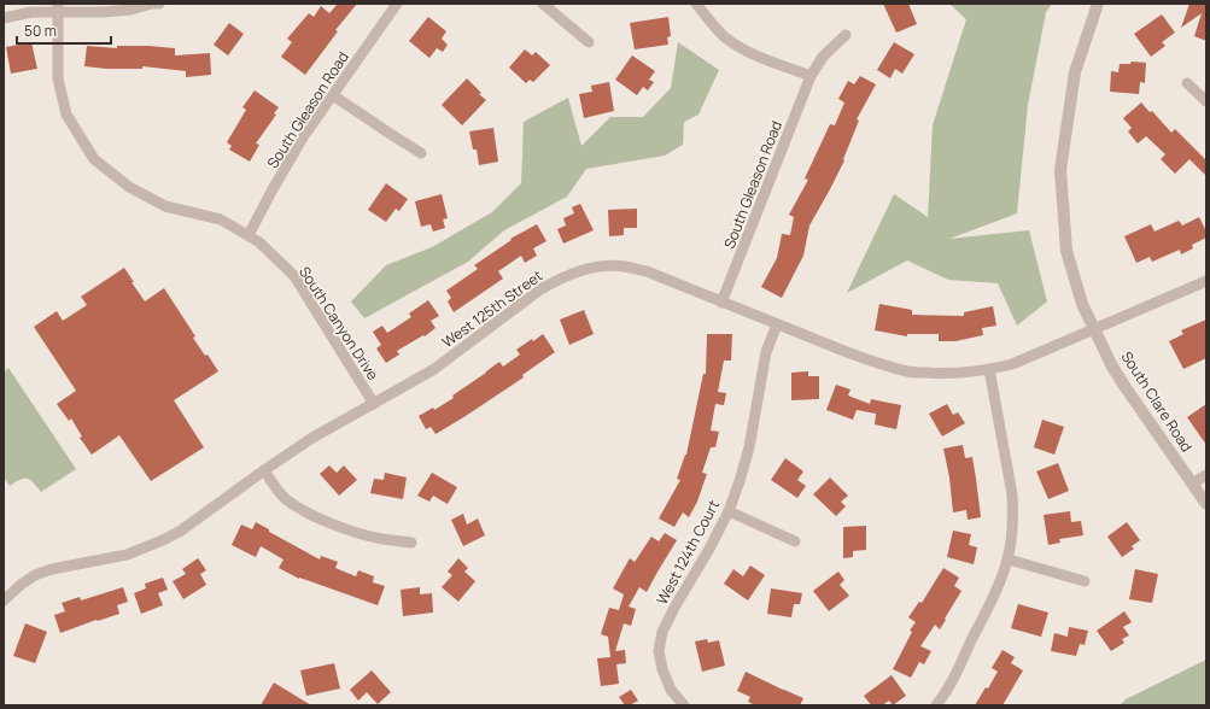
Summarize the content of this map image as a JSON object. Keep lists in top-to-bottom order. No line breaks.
{"streets":{"street":["South Gleason Road","West 125th Street","South Canyon Drive","South Clare Road","West 124th Court"]},"crossings":[["South Gleason Road","West 125th Street"],["South Gleason Road","South Canyon Drive"],["West 125th Street","South Canyon Drive"],["West 125th Street","South Clare Road"],["West 125th Street","West 124th Court"]],"scale_bar":"50 m"}
